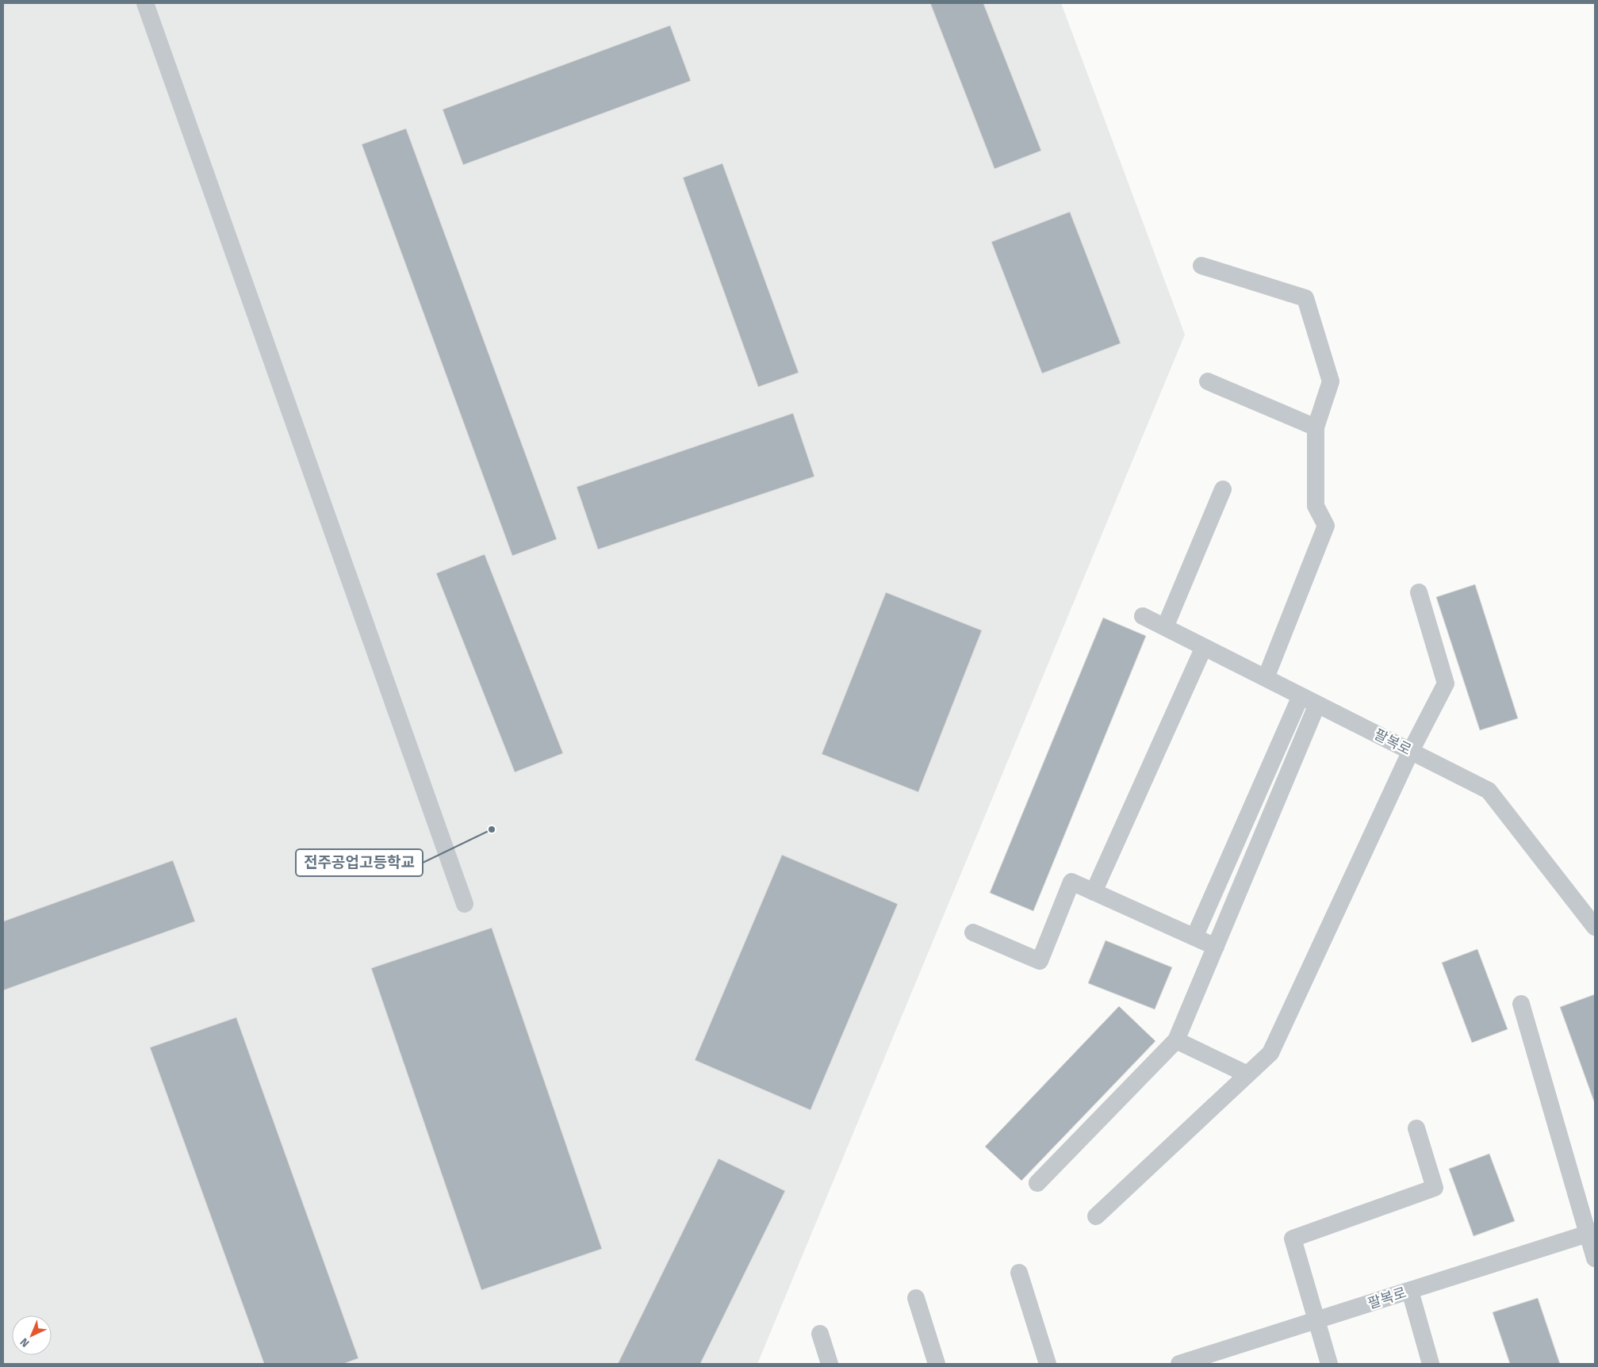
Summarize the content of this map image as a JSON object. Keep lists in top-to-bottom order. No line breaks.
{"streets":{"lane":["팔복로"]},"places":["전주공업고등학교"],"north":"bottom left"}
